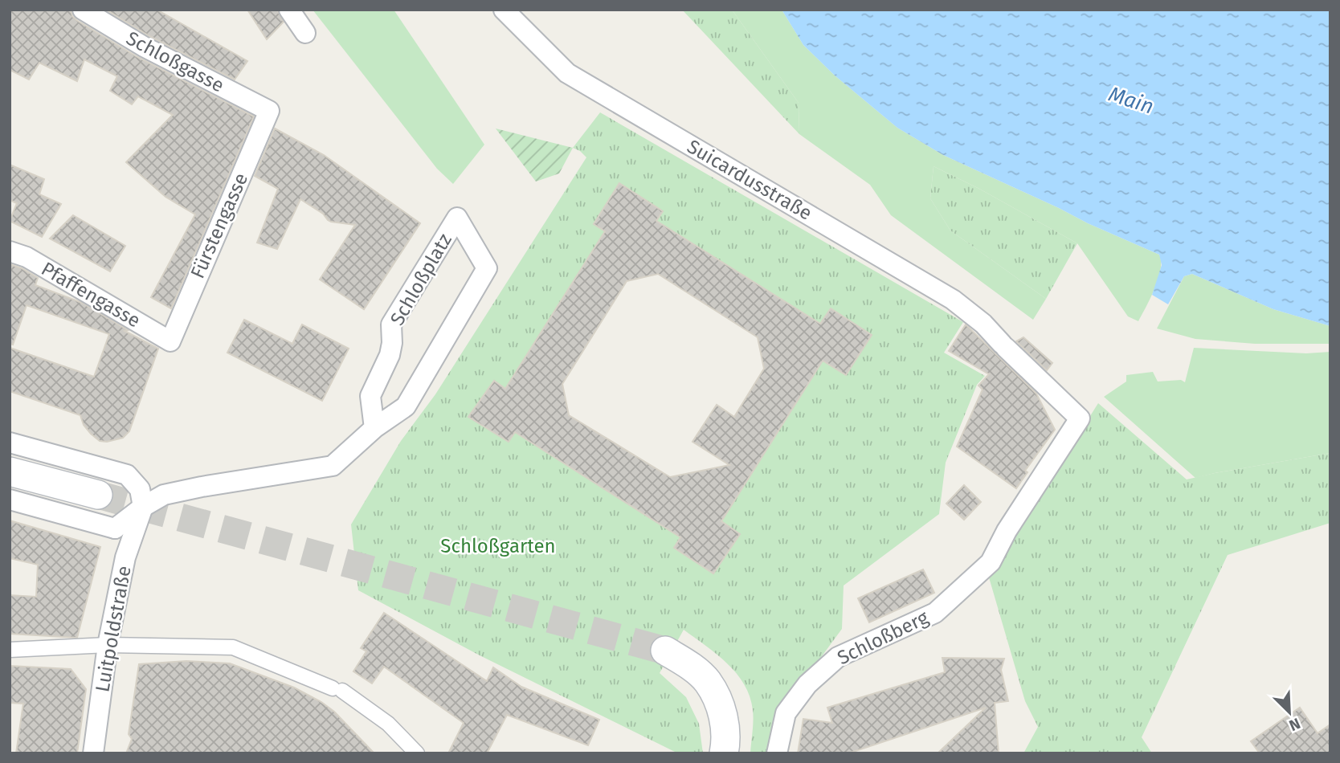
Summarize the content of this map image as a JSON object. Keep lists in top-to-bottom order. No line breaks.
{"streets":{"street":["Schloßgasse","Suicardusstraße","Fürstengasse","Schloßplatz","Pfaffengasse","Luitpoldstraße","Schloßberg"]},"crossings":[["Schloßgasse","Fürstengasse"],["Suicardusstraße","Schloßberg"],["Fürstengasse","Pfaffengasse"],["Schloßplatz","Luitpoldstraße"]],"water":["Main"],"parks":["Schloßgarten"],"north":"bottom right"}
